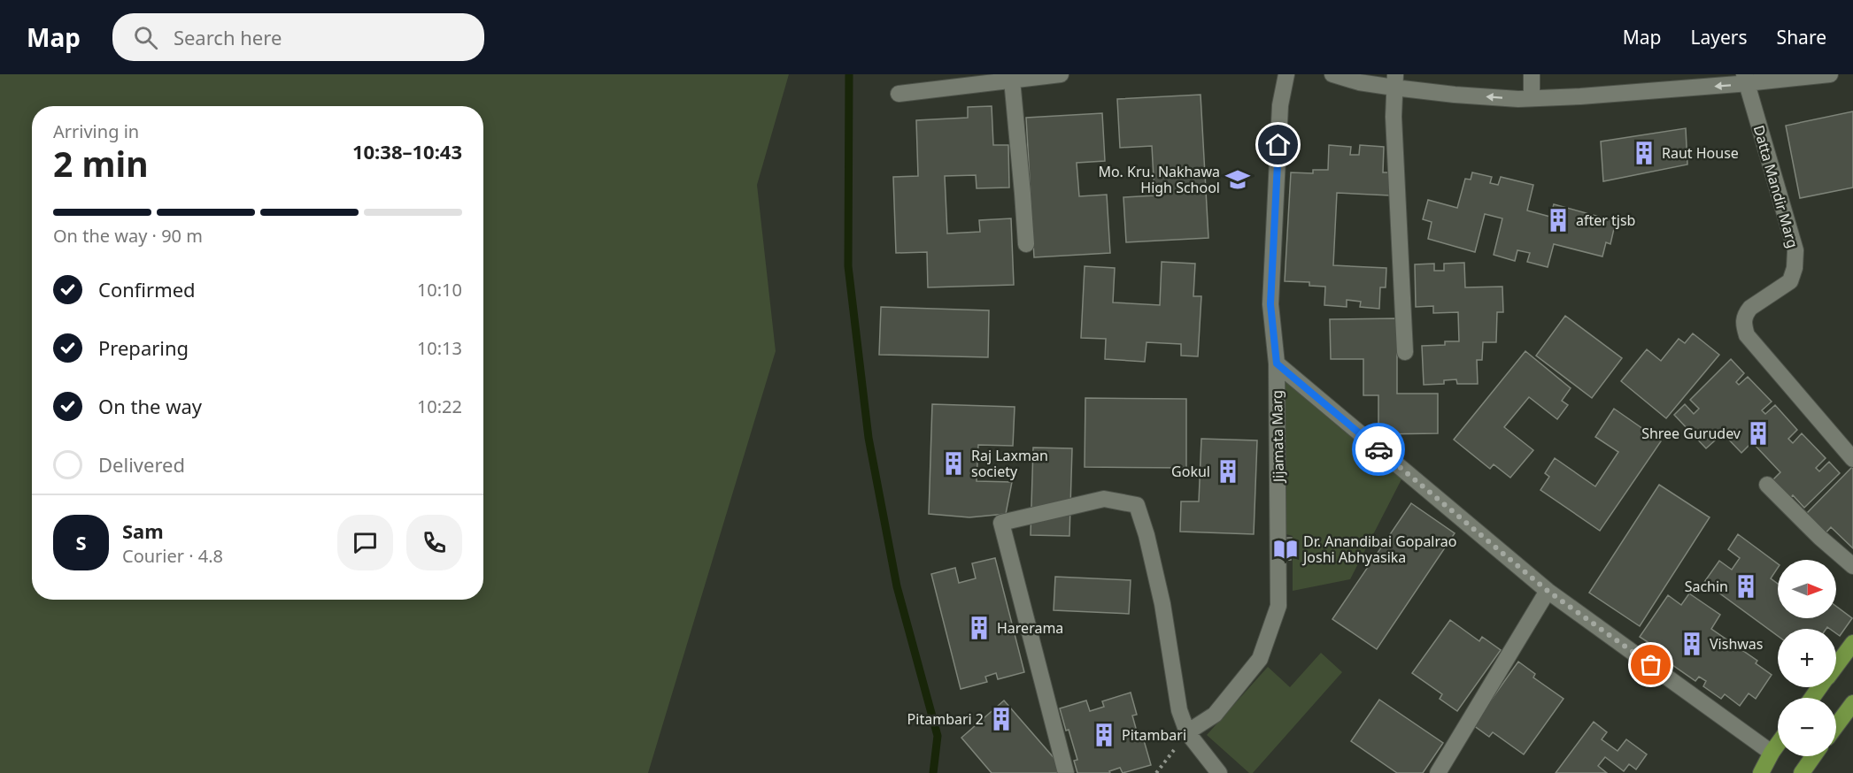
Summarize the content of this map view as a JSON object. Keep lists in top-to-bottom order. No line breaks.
{"streets":{"street":["Datta Mandir Marg","Jijamata Marg"]},"places":{"building":["Raut House","after tjsb","Shree Gurudev","Raj Laxman society","Gokul","Sachin","Harerama","Vishwas","Pitambari 2","Pitambari"],"school or university":["Mo. Kru. Nakhawa High School"],"library":["Dr. Anandibai Gopalrao Joshi Abhyasika"]},"north":"right","page":{"header":"Map","search":"Search here","nav":["Map","Layers","Share"],"heading":["2 min","Arriving in","10:38–10:43"],"panel":["Sam","Courier · 4.8"],"bar":"On the way · 90 m","list":[["Confirmed","10:10"],["Preparing","10:13"],["On the way","10:22"],"Delivered"],"round":"S","map_buttons":["+","−"]}}
